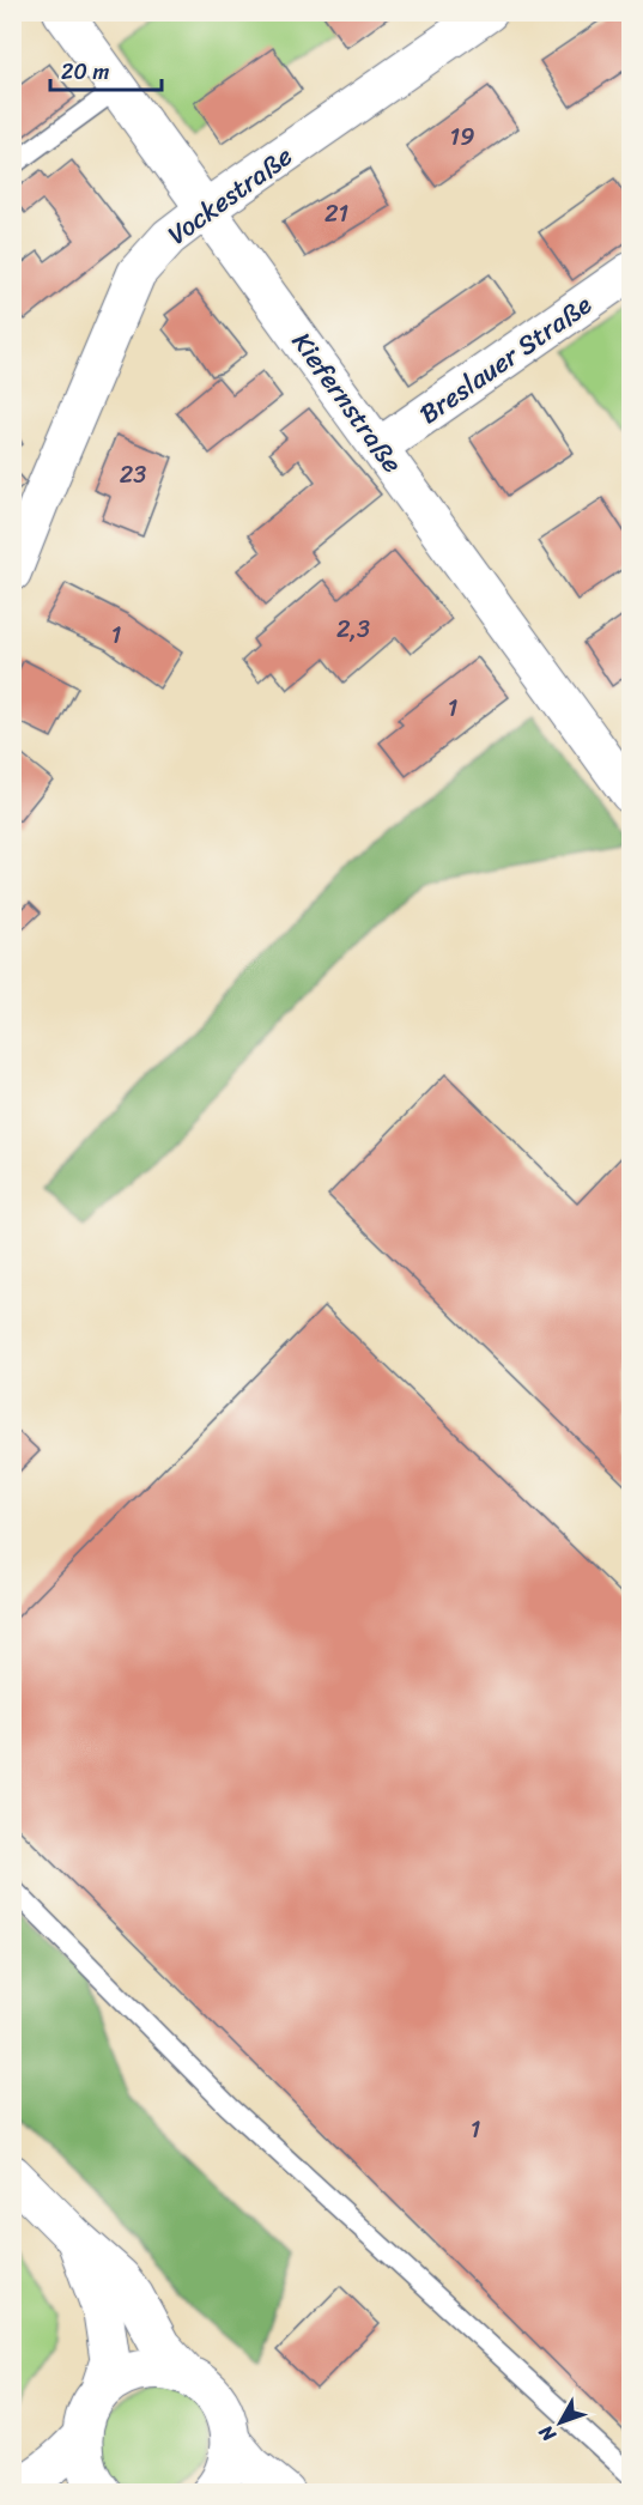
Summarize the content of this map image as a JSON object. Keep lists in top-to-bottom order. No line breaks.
{"streets":{"street":["Vockestraße","Breslauer Straße","Kiefernstraße"]},"crossings":[["Vockestraße","Kiefernstraße"],["Breslauer Straße","Kiefernstraße"]],"house_numbers":["19","21","23","2,3","1","1","1"],"scale_bar":"20 m","north":"bottom left"}
